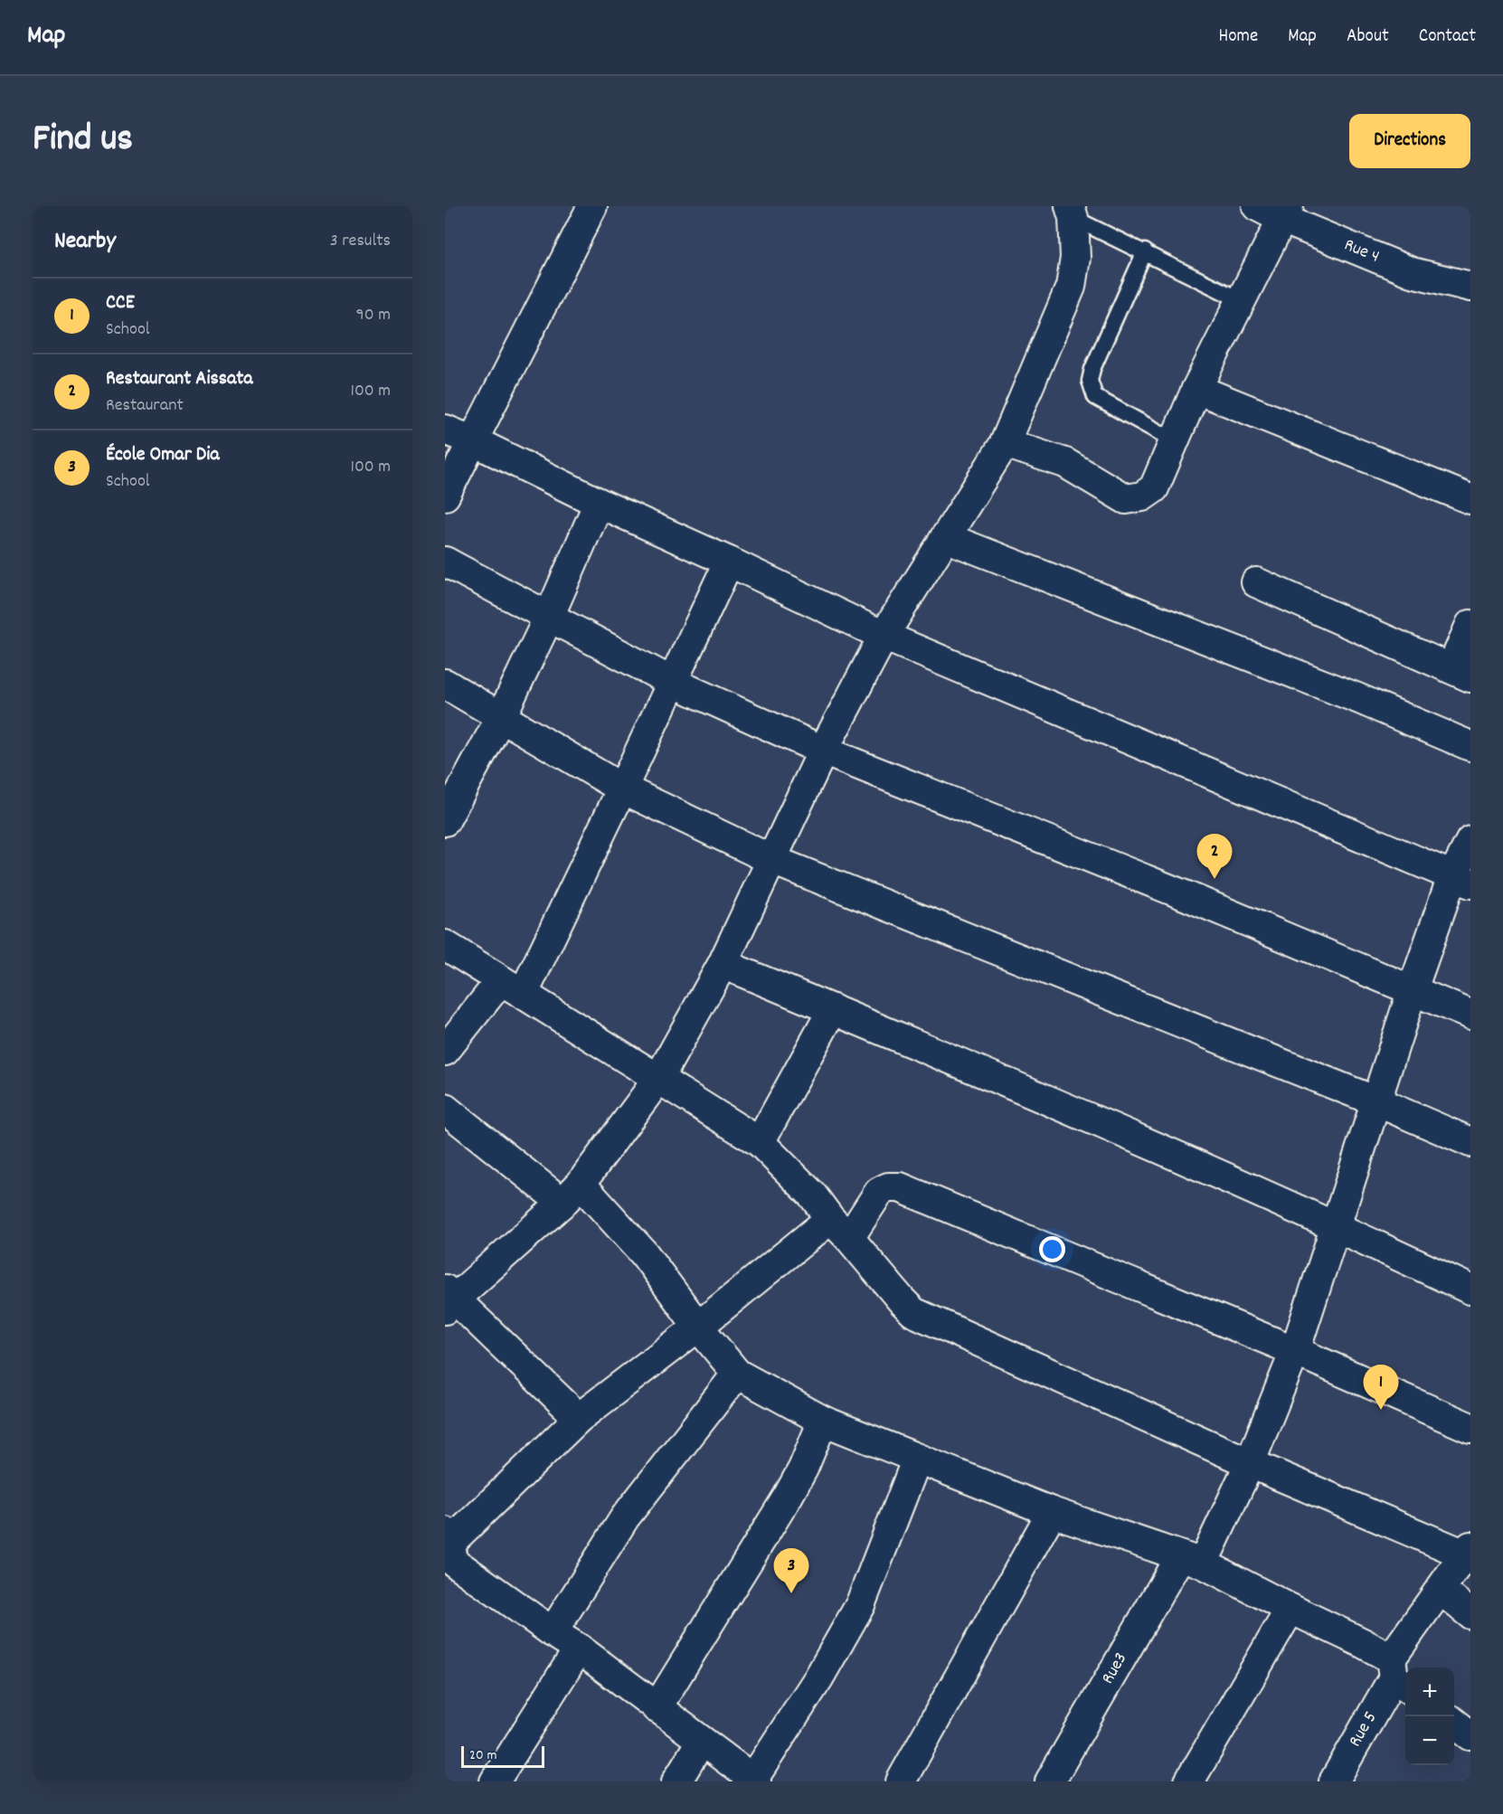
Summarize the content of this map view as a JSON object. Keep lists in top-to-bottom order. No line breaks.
{"streets":{"street":["Rue 4","Rue3","Rue 5"]},"scale_bar":"20 m","page":{"header":"Map","nav":["Home","Map","About","Contact"],"title":"Find us","buttons":"Directions","heading":["Nearby","3 results"],"list":[{"mark":"1","name":"CCE","note":"School","value":"90 m"},{"mark":"2","name":"Restaurant Aissata","note":"Restaurant","value":"100 m"},{"mark":"3","name":"École Omar Dia","note":"School","value":"100 m"}],"pins":["2","1","3"],"map_buttons":["+","−"],"scale":"20 m"}}
